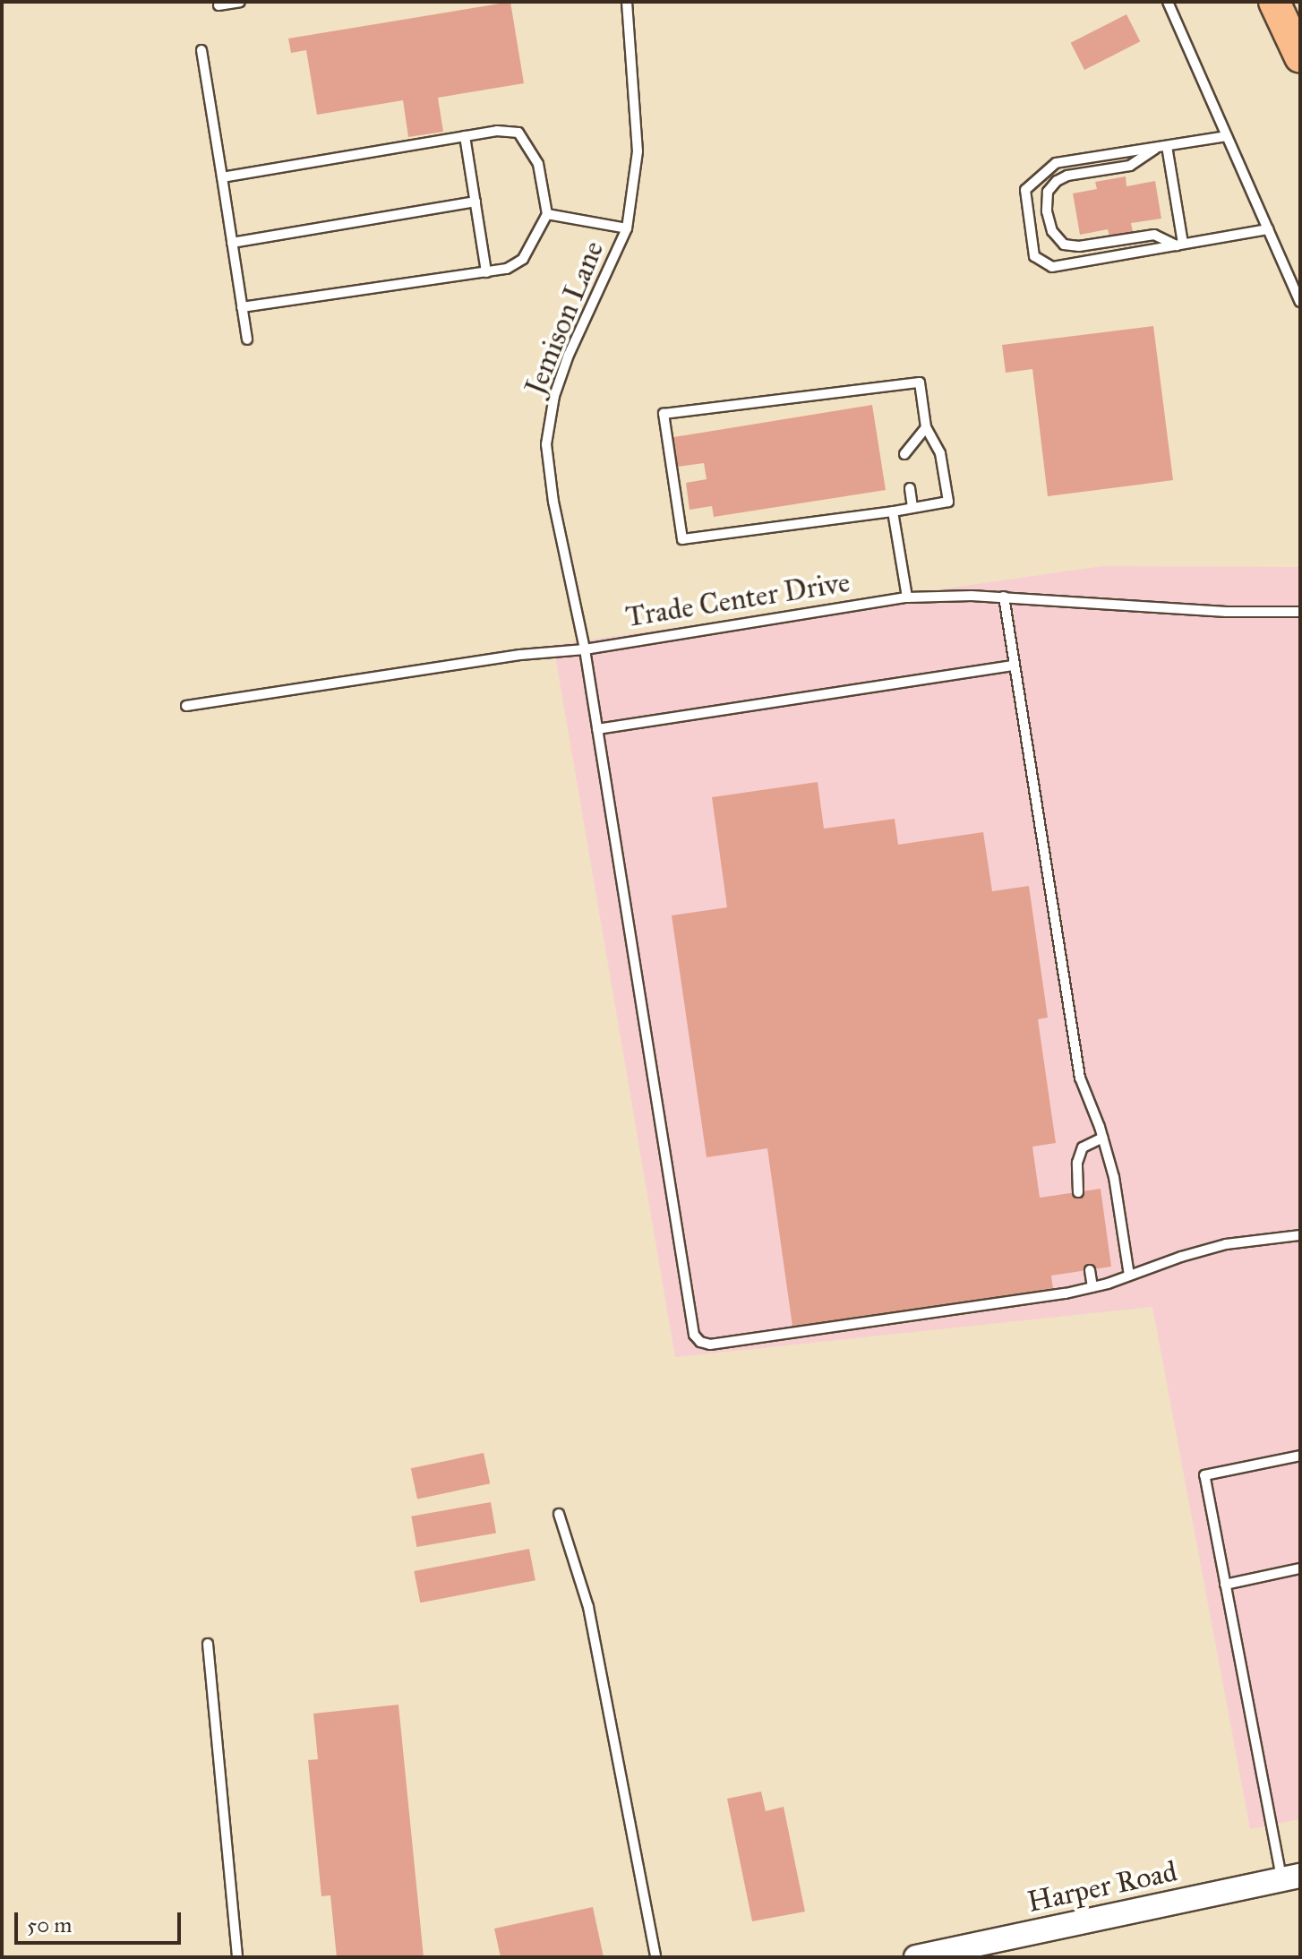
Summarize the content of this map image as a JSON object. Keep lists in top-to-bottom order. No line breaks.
{"streets":{"street":["Harper Road"],"lane":["Jemison Lane","Trade Center Drive"]},"crossings":[["Jemison Lane","Trade Center Drive"]],"scale_bar":"50 m"}
